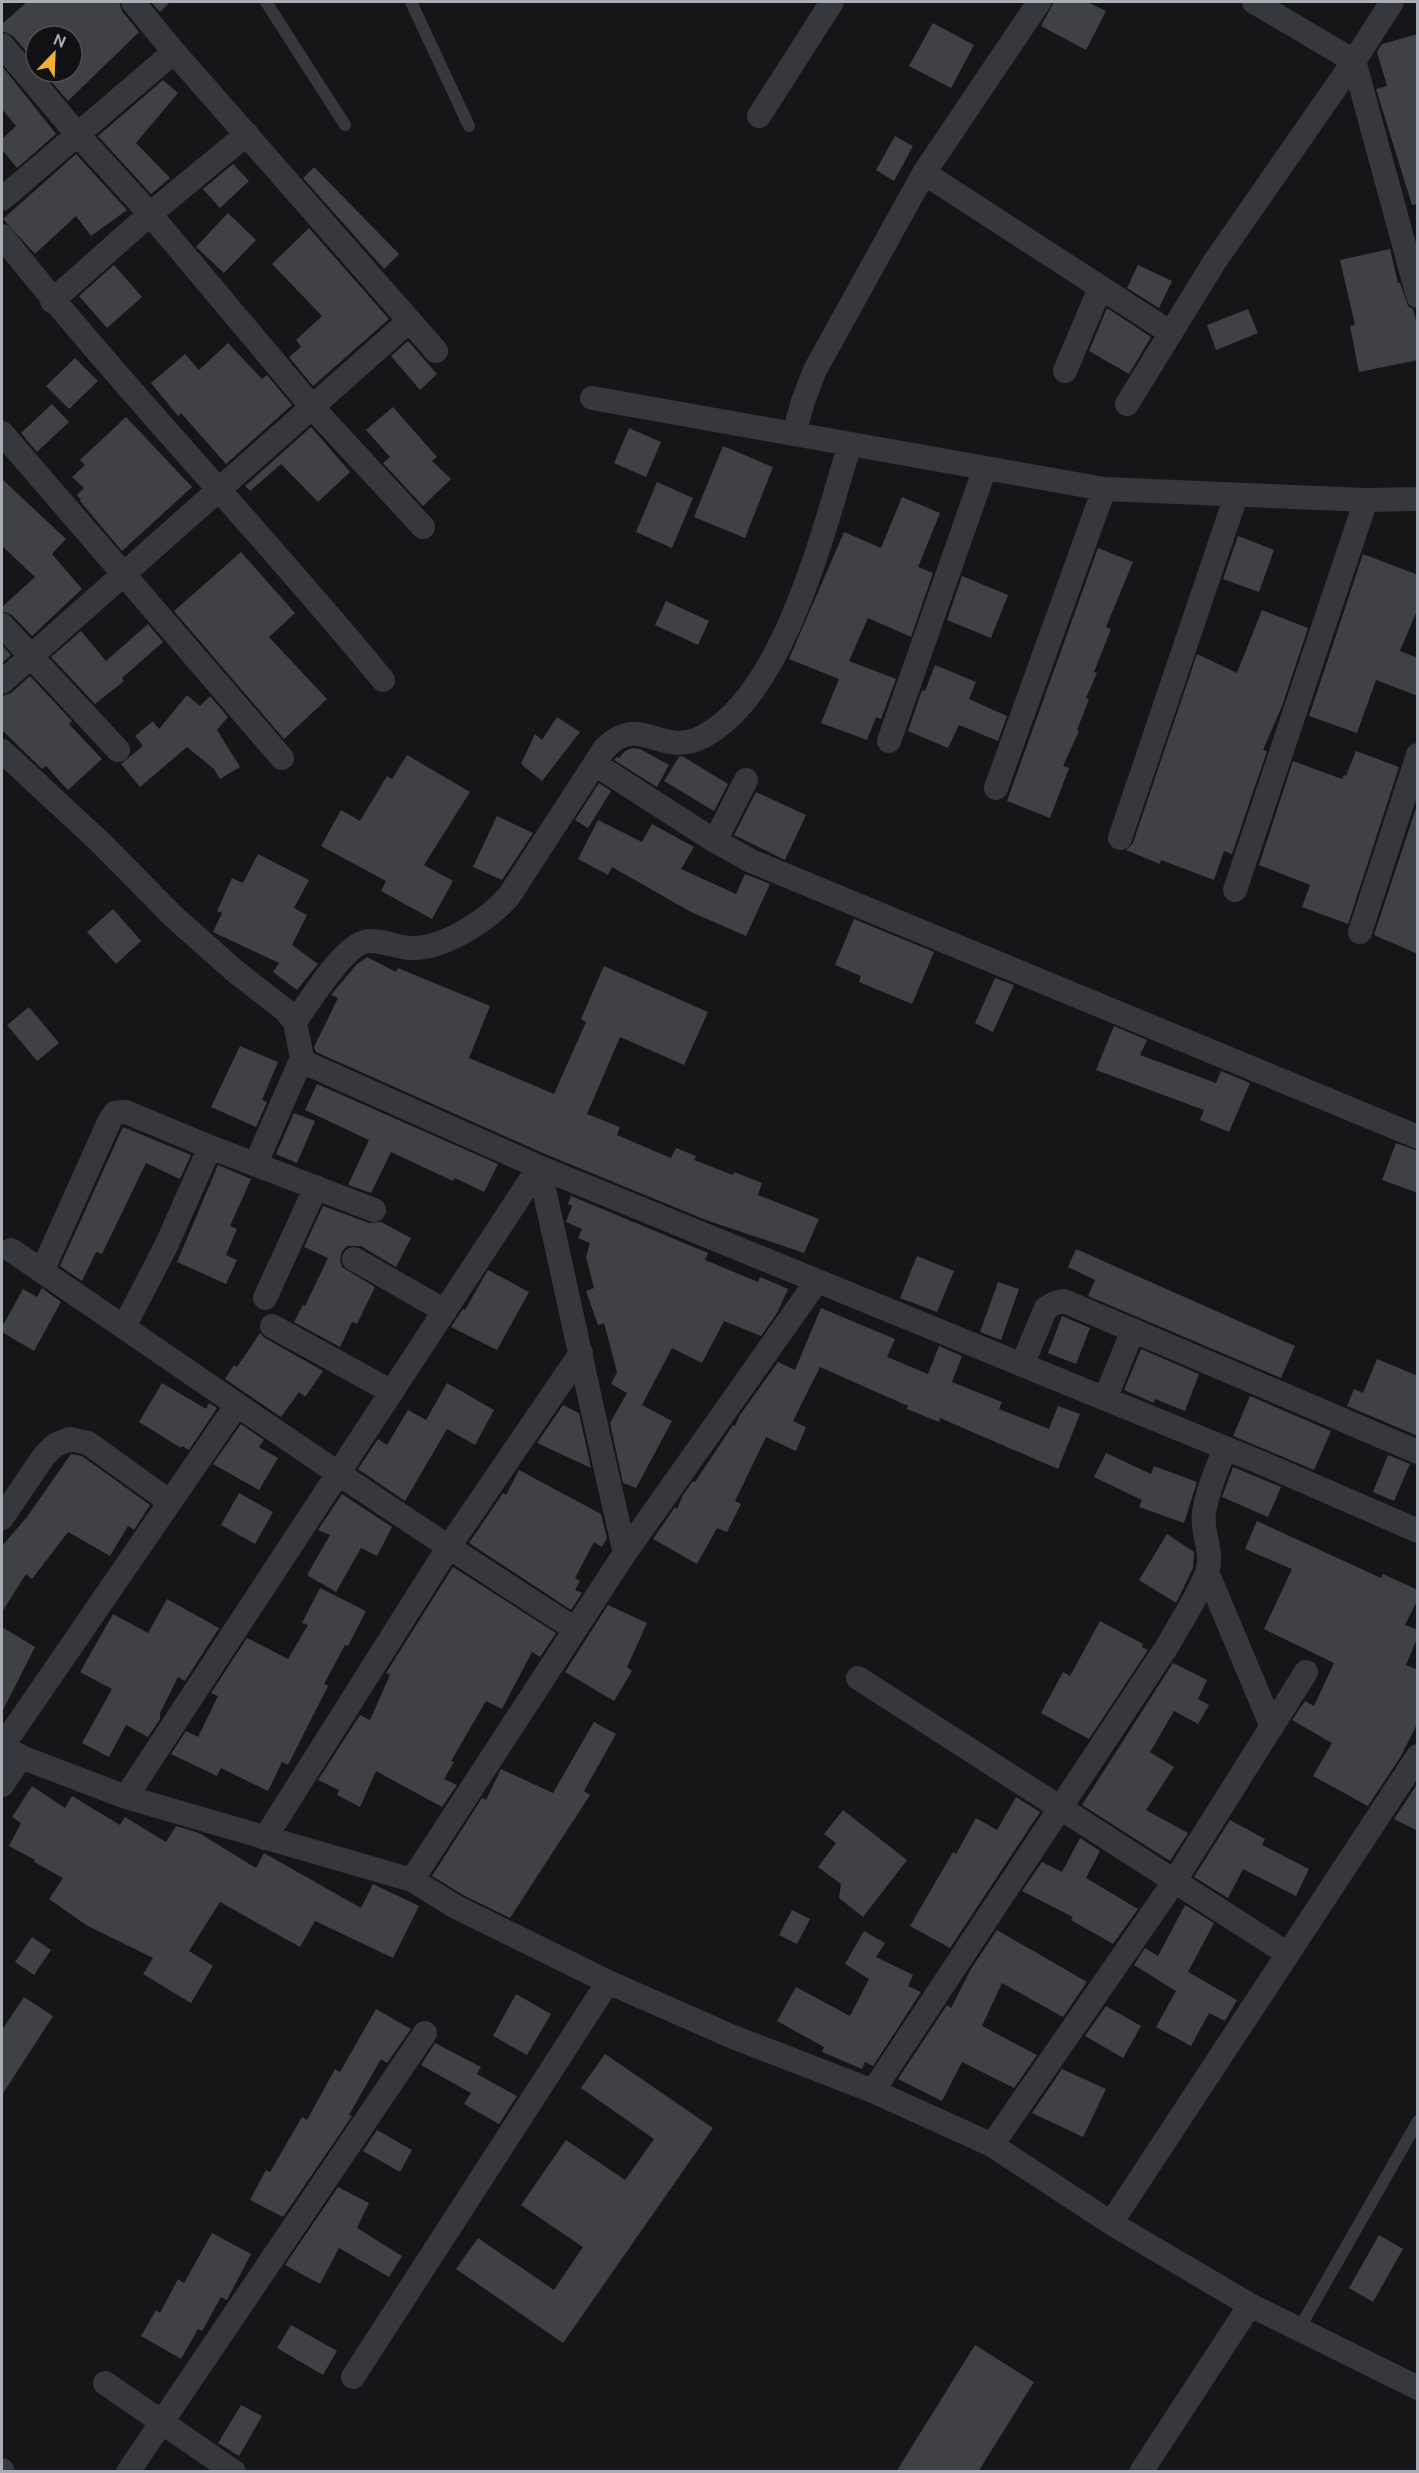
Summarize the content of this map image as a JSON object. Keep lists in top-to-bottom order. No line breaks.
{"north":"top right"}
